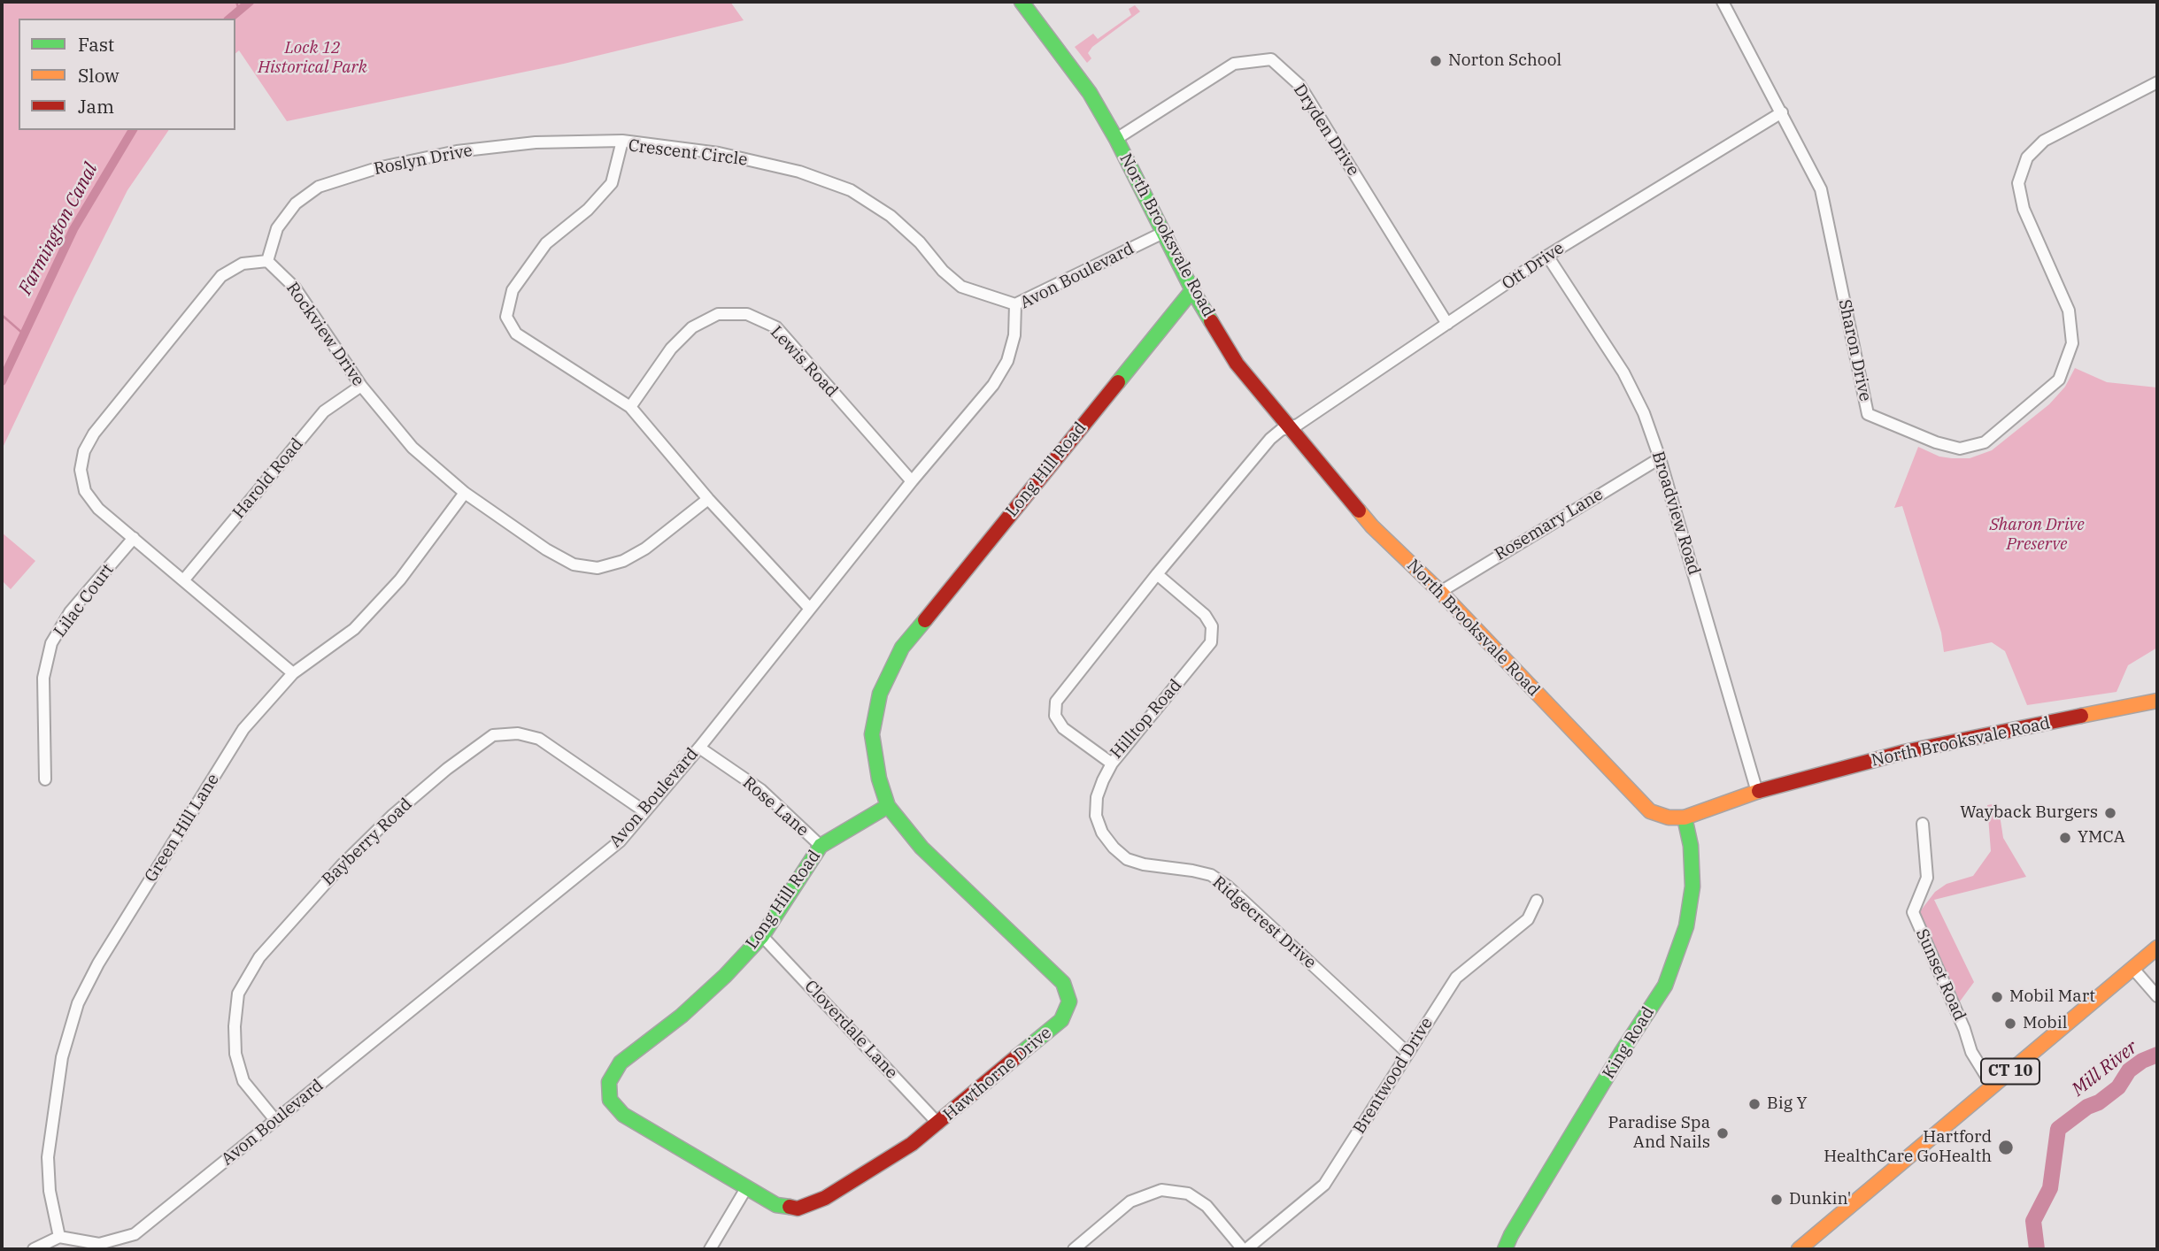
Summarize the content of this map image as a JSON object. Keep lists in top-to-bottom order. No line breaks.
{"streets":{"main road":["North Brooksvale Road","Long Hill Road","King Road","CT 10","Hawthorne Drive"],"street":["Dryden Drive","Crescent Circle","Roslyn Drive","Ott Drive","Avon Boulevard","Rockview Drive","Sharon Drive","Lewis Road","Harold Road","Broadview Road","Rosemary Lane","Lilac Court","Hilltop Road","Rose Lane","Green Hill Lane","Bayberry Road","Ridgecrest Drive","Sunset Road","Cloverdale Lane","Brentwood Drive"]},"crossings":[["Dryden Drive","North Brooksvale Road"],["Dryden Drive","Ott Drive"],["Crescent Circle","Roslyn Drive"],["Crescent Circle","Avon Boulevard"],["Crescent Circle","Rockview Drive"],["Crescent Circle","Lewis Road"],["Roslyn Drive","Rockview Drive"],["North Brooksvale Road","Ott Drive"],["North Brooksvale Road","Avon Boulevard"],["North Brooksvale Road","Long Hill Road"],["North Brooksvale Road","Broadview Road"],["North Brooksvale Road","Rosemary Lane"],["North Brooksvale Road","Hilltop Road"],["North Brooksvale Road","King Road"],["Ott Drive","Sharon Drive"],["Ott Drive","Broadview Road"],["Ott Drive","Hilltop Road"],["Avon Boulevard","Lewis Road"],["Avon Boulevard","Rose Lane"],["Avon Boulevard","Green Hill Lane"],["Avon Boulevard","Bayberry Road"],["Rockview Drive","Harold Road"],["Rockview Drive","Green Hill Lane"],["Long Hill Road","Rose Lane"],["Long Hill Road","Cloverdale Lane"],["Long Hill Road","Hawthorne Drive"],["Broadview Road","Rosemary Lane"],["Hilltop Road","Ridgecrest Drive"],["Ridgecrest Drive","Brentwood Drive"],["Sunset Road","CT 10"],["Cloverdale Lane","Hawthorne Drive"]],"water":["Farmington Canal","Mill River"],"parks":["Lock 12 Historical Park","Sharon Drive Preserve"],"places":["Norton School","Wayback Burgers","YMCA","Mobil Mart","Mobil","Big Y","Paradise Spa And Nails","Hartford HealthCare GoHealth","Dunkin'"],"legend":["Fast","Slow","Jam"]}
